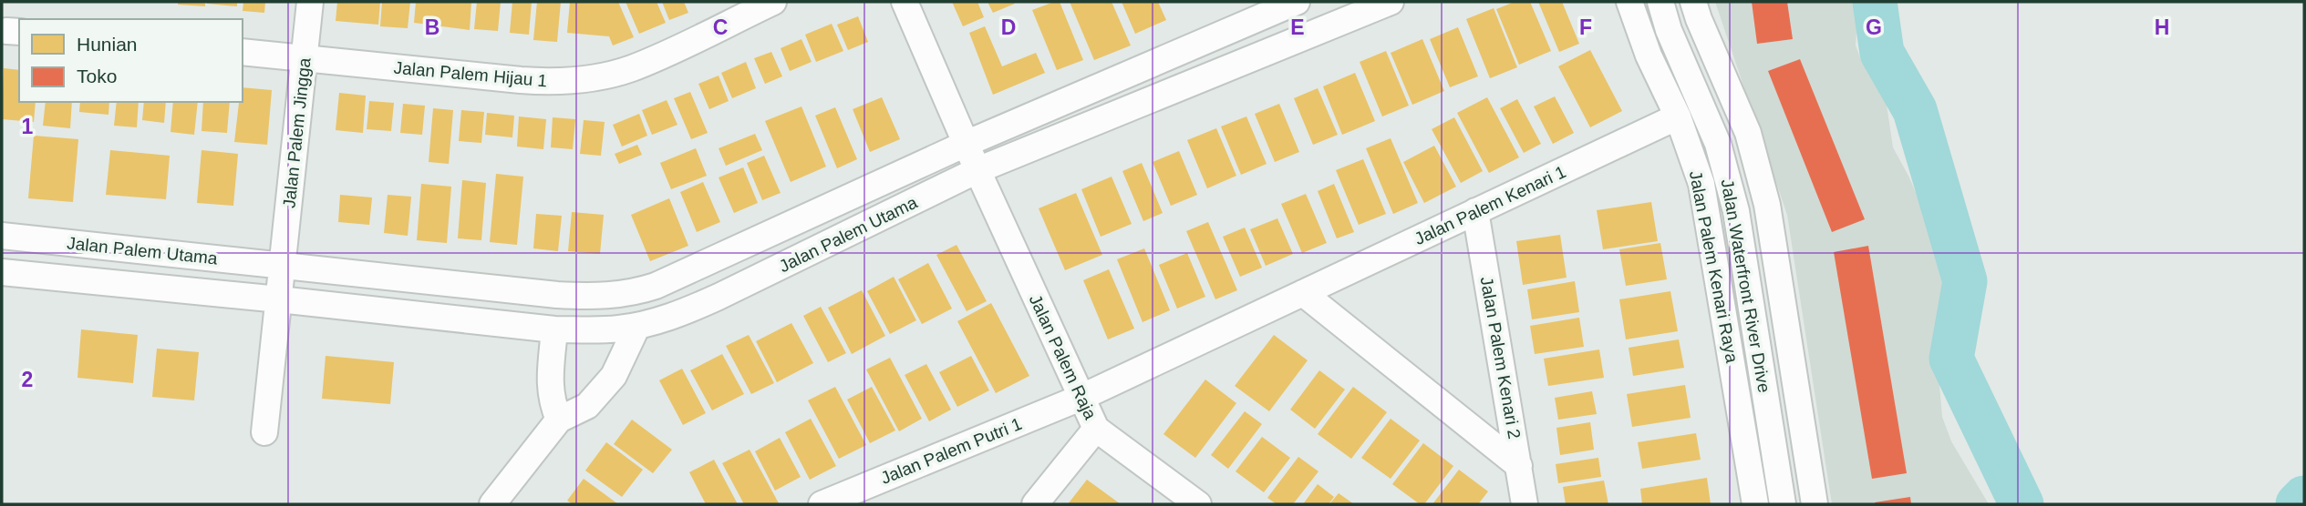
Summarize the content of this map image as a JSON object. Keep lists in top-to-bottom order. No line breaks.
{"streets":{"street":["Jalan Palem Hijau 1","Jalan Palem Jingga","Jalan Palem Kenari 1","Jalan Palem Utama","Jalan Palem Kenari Raya","Jalan Waterfront River Drive","Jalan Palem Raja","Jalan Palem Kenari 2","Jalan Palem Putri 1"]},"crossings":[["Jalan Palem Hijau 1","Jalan Palem Jingga"],["Jalan Palem Jingga","Jalan Palem Utama"],["Jalan Palem Kenari 1","Jalan Palem Kenari Raya"],["Jalan Palem Kenari 1","Jalan Palem Raja"],["Jalan Palem Kenari 1","Jalan Palem Kenari 2"],["Jalan Palem Kenari 1","Jalan Palem Putri 1"],["Jalan Palem Utama","Jalan Palem Raja"],["Jalan Palem Raja","Jalan Palem Putri 1"]],"legend":["Hunian","Toko"],"grid":{"columns":["B","C","D","E","F","G","H"],"rows":["1","2"]}}
